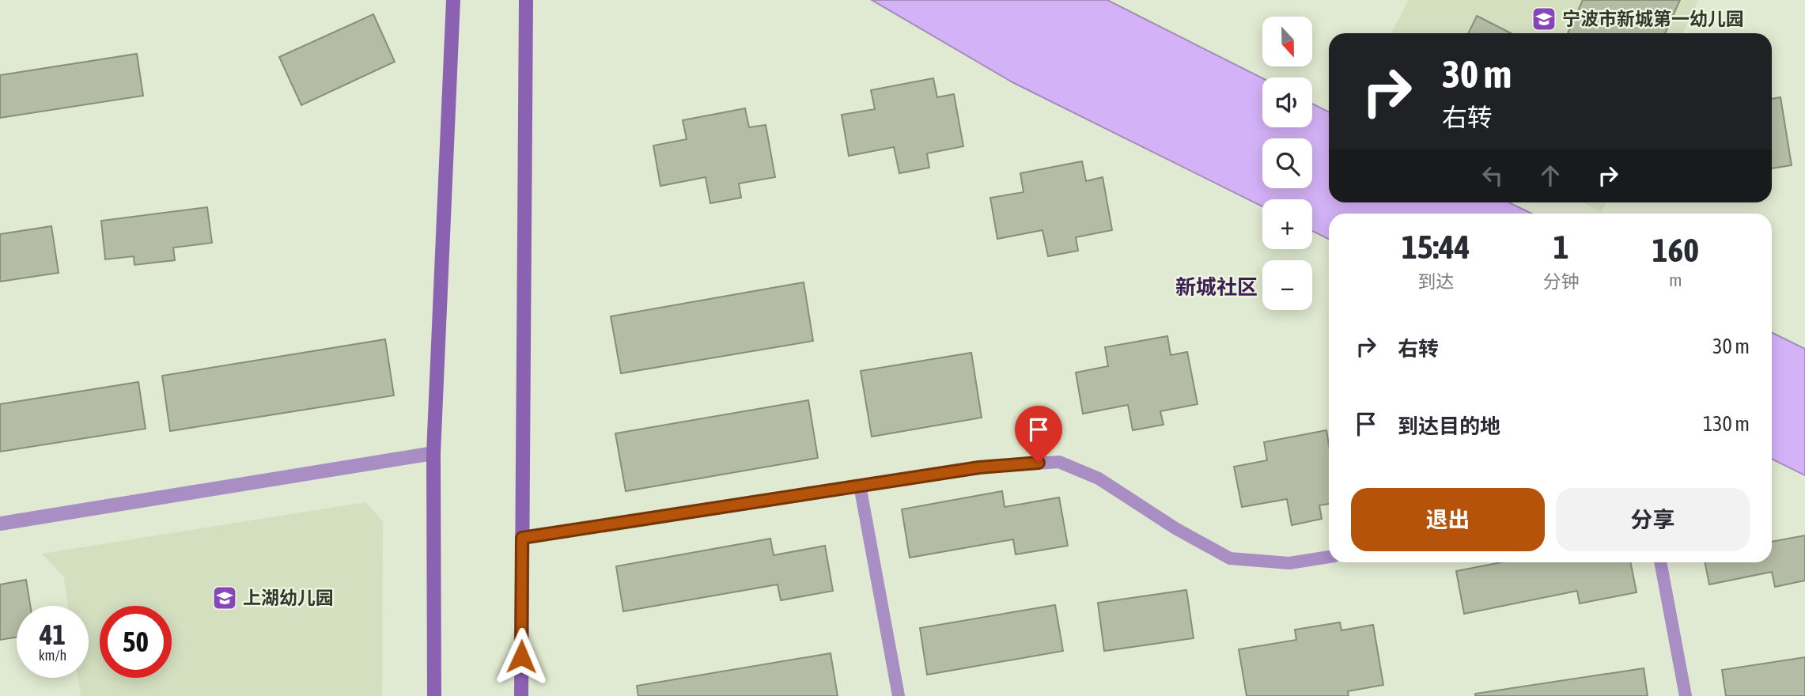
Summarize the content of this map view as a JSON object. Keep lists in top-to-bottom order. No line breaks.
{"districts":["新城社区"],"places":{"school or university":["宁波市新城第一幼儿园","上湖幼儿园"]},"north":"bottom","page":{"map_buttons":["+","−"],"turn":["30 m","右转"],"eta":["15:44","到达","1","分钟","160","m"],"list":[{"name":"右转","value":"30 m"},{"name":"到达目的地","value":"130 m"}],"buttons":["退出","分享"],"speed":"41 km/h","limit":"50"}}
